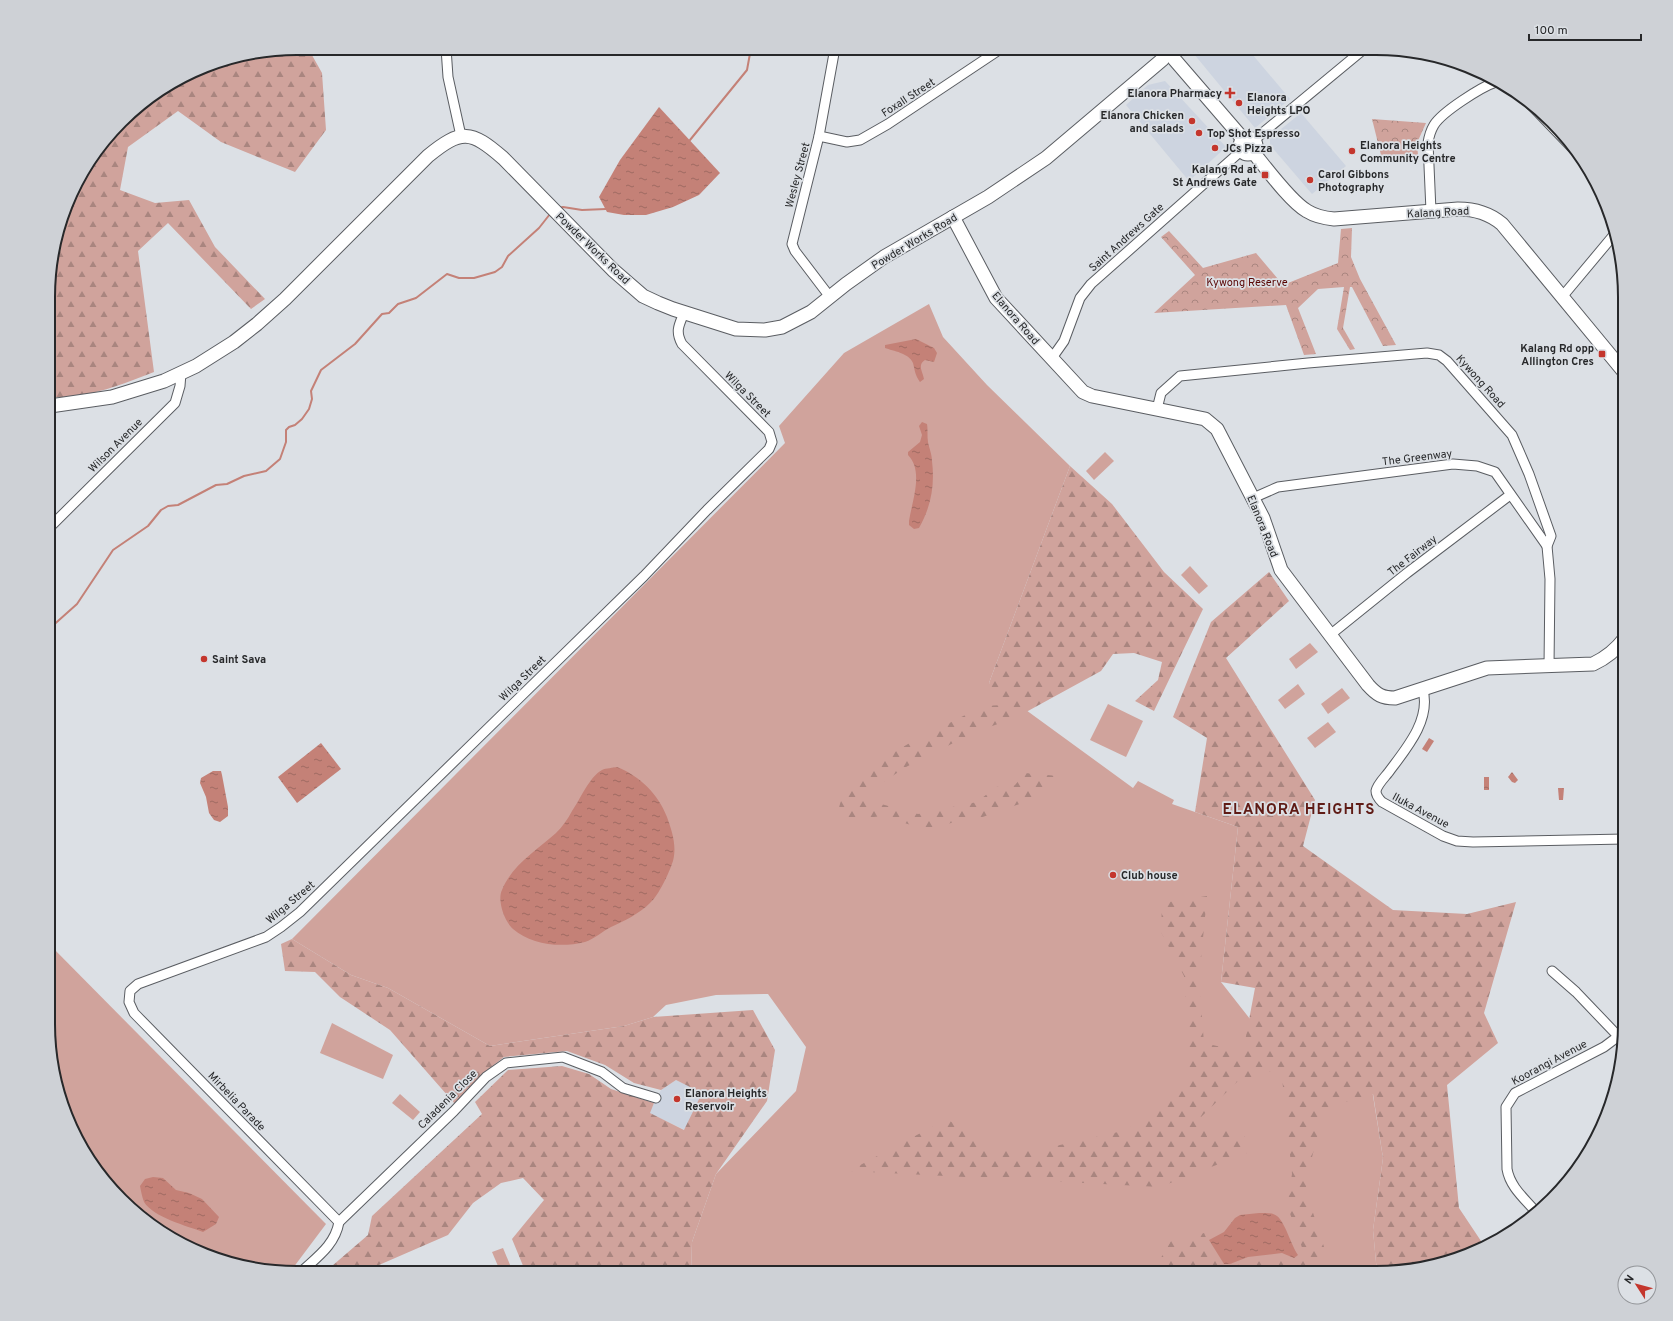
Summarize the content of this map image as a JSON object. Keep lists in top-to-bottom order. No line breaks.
{"streets":{"street":["Foxall Street","Wesley Street","Kalang Road","Saint Andrews Gate","Powder Works Road","Elanora Road","Kywong Road","Wilga Street","Wilson Avenue","The Greenway","The Fairway","Iluka Avenue","Koorangi Avenue","Caladenia Close","Mirbelia Parade"]},"crossings":[["Foxall Street","Wesley Street"],["Wesley Street","Powder Works Road"],["Kalang Road","Saint Andrews Gate"],["Saint Andrews Gate","Elanora Road"],["Powder Works Road","Elanora Road"],["Powder Works Road","Wilga Street"],["Elanora Road","Kywong Road"],["Elanora Road","The Greenway"],["Elanora Road","The Fairway"],["Elanora Road","Iluka Avenue"],["Kywong Road","The Greenway"],["Wilga Street","Mirbelia Parade"],["The Greenway","The Fairway"],["Caladenia Close","Mirbelia Parade"]],"districts":["ELANORA HEIGHTS"],"parks":["Kywong Reserve"],"places":{"health":["Elanora Pharmacy"],"other":["Elanora Heights LPO","Elanora Chicken and salads","Top Shot Espresso","JCs Pizza","Elanora Heights Community Centre","Carol Gibbons Photography","Saint Sava","Club house","Elanora Heights Reservoir"],"transit":["Kalang Rd at St Andrews Gate","Kalang Rd opp Allington Cres"]},"scale_bar":"100 m","north":"top left"}
